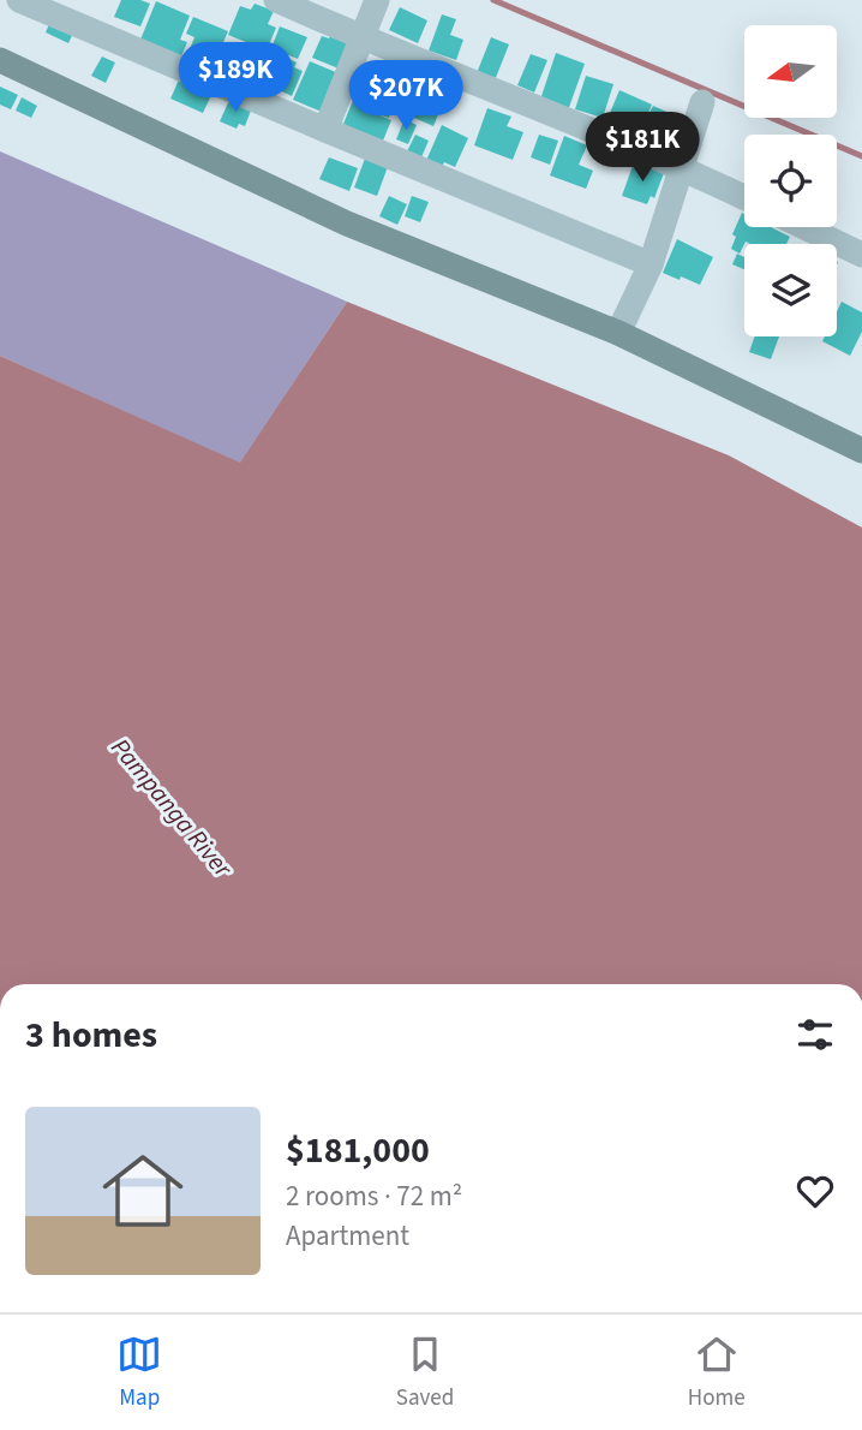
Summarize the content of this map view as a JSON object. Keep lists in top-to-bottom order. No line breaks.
{"water":["Pampanga River"],"north":"left","page":{"price":["$189K","$207K","$181K"],"heading":"3 homes","list":[{"name":"$181,000","note":"2 rooms · 72 m² · Apartment"}],"tabs":["Map","Saved","Home"]}}
